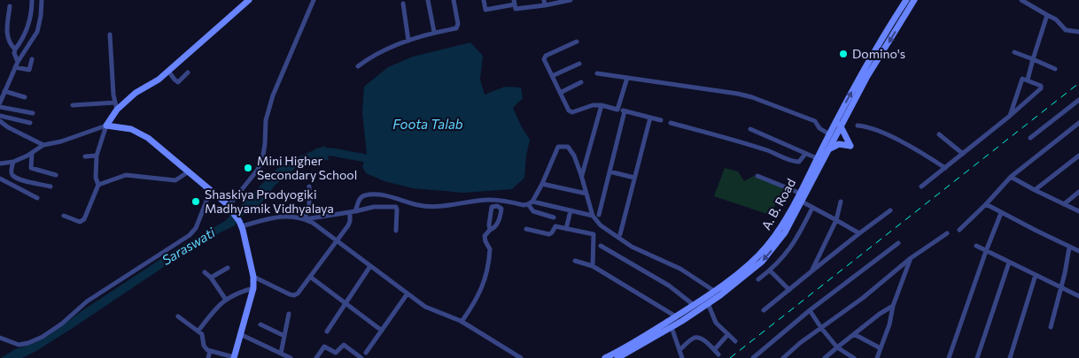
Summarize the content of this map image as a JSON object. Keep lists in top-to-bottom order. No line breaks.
{"streets":{"main road":["A. B. Road"]},"water":["Foota Talab","Saraswati"],"places":["Domino's","Mini Higher Secondary School","Shaskiya Prodyogiki Madhyamik Vidhyalaya"]}
